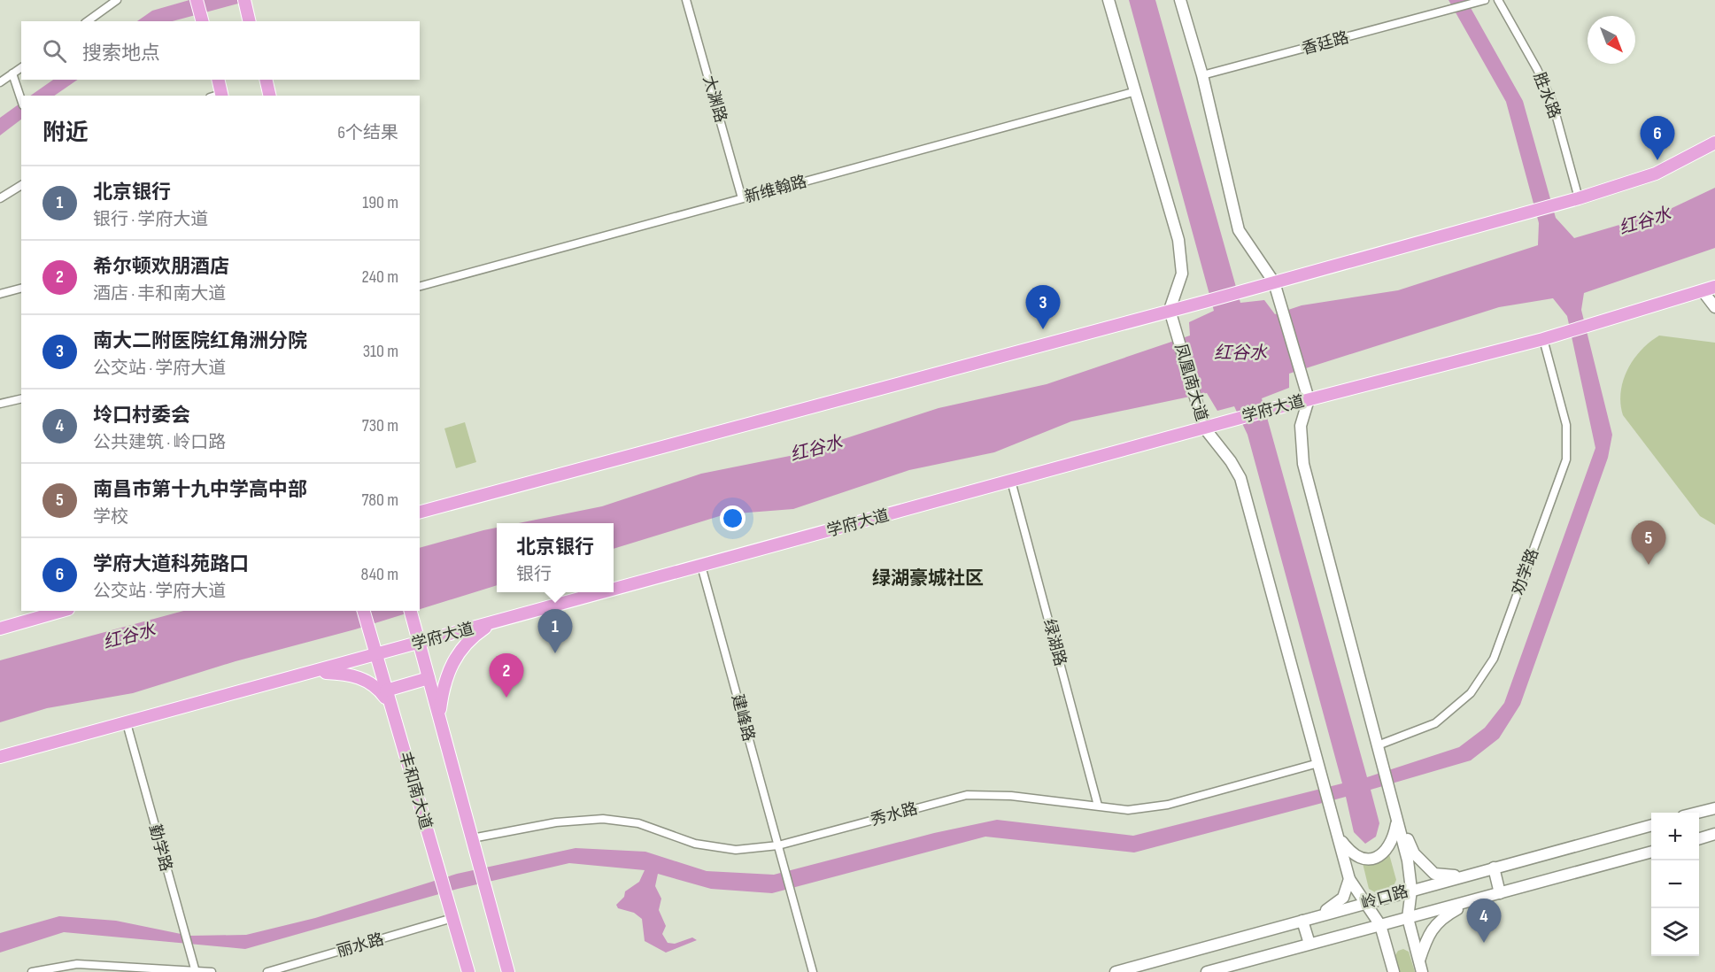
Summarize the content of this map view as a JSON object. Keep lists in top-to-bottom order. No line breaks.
{"streets":{"main road":["凤凰南大道","学府大道","丰和南大道","岭口路"],"street":["香廷路","胜水路","大渊路","新维翰路","劝学路","绿湖路","建峰路","秀水路","勤学路","丽水路"]},"crossings":[["大渊路","新维翰路"],["凤凰南大道","学府大道"],["凤凰南大道","秀水路"],["学府大道","劝学路"],["学府大道","绿湖路"],["学府大道","建峰路"],["学府大道","丰和南大道"],["学府大道","勤学路"],["绿湖路","秀水路"],["建峰路","秀水路"],["丰和南大道","丽水路"]],"districts":["绿湖豪城社区"],"water":["红谷水"],"north":"bottom right","page":{"search":"搜索地点","heading":["附近","6个结果"],"pins":["6","3","5","1","2","4"],"list":[{"mark":"1","name":"北京银行","note":"银行 · 学府大道","value":"190 m"},{"mark":"2","name":"希尔顿欢朋酒店","note":"酒店 · 丰和南大道","value":"240 m"},{"mark":"3","name":"南大二附医院红角洲分院","note":"公交站 · 学府大道","value":"310 m"},{"mark":"4","name":"坽口村委会","note":"公共建筑 · 岭口路","value":"730 m"},{"mark":"5","name":"南昌市第十九中学高中部","note":"学校","value":"780 m"},{"mark":"6","name":"学府大道科苑路口","note":"公交站 · 学府大道","value":"840 m"}],"popup":["北京银行","银行"],"map_buttons":["+","−"]}}
